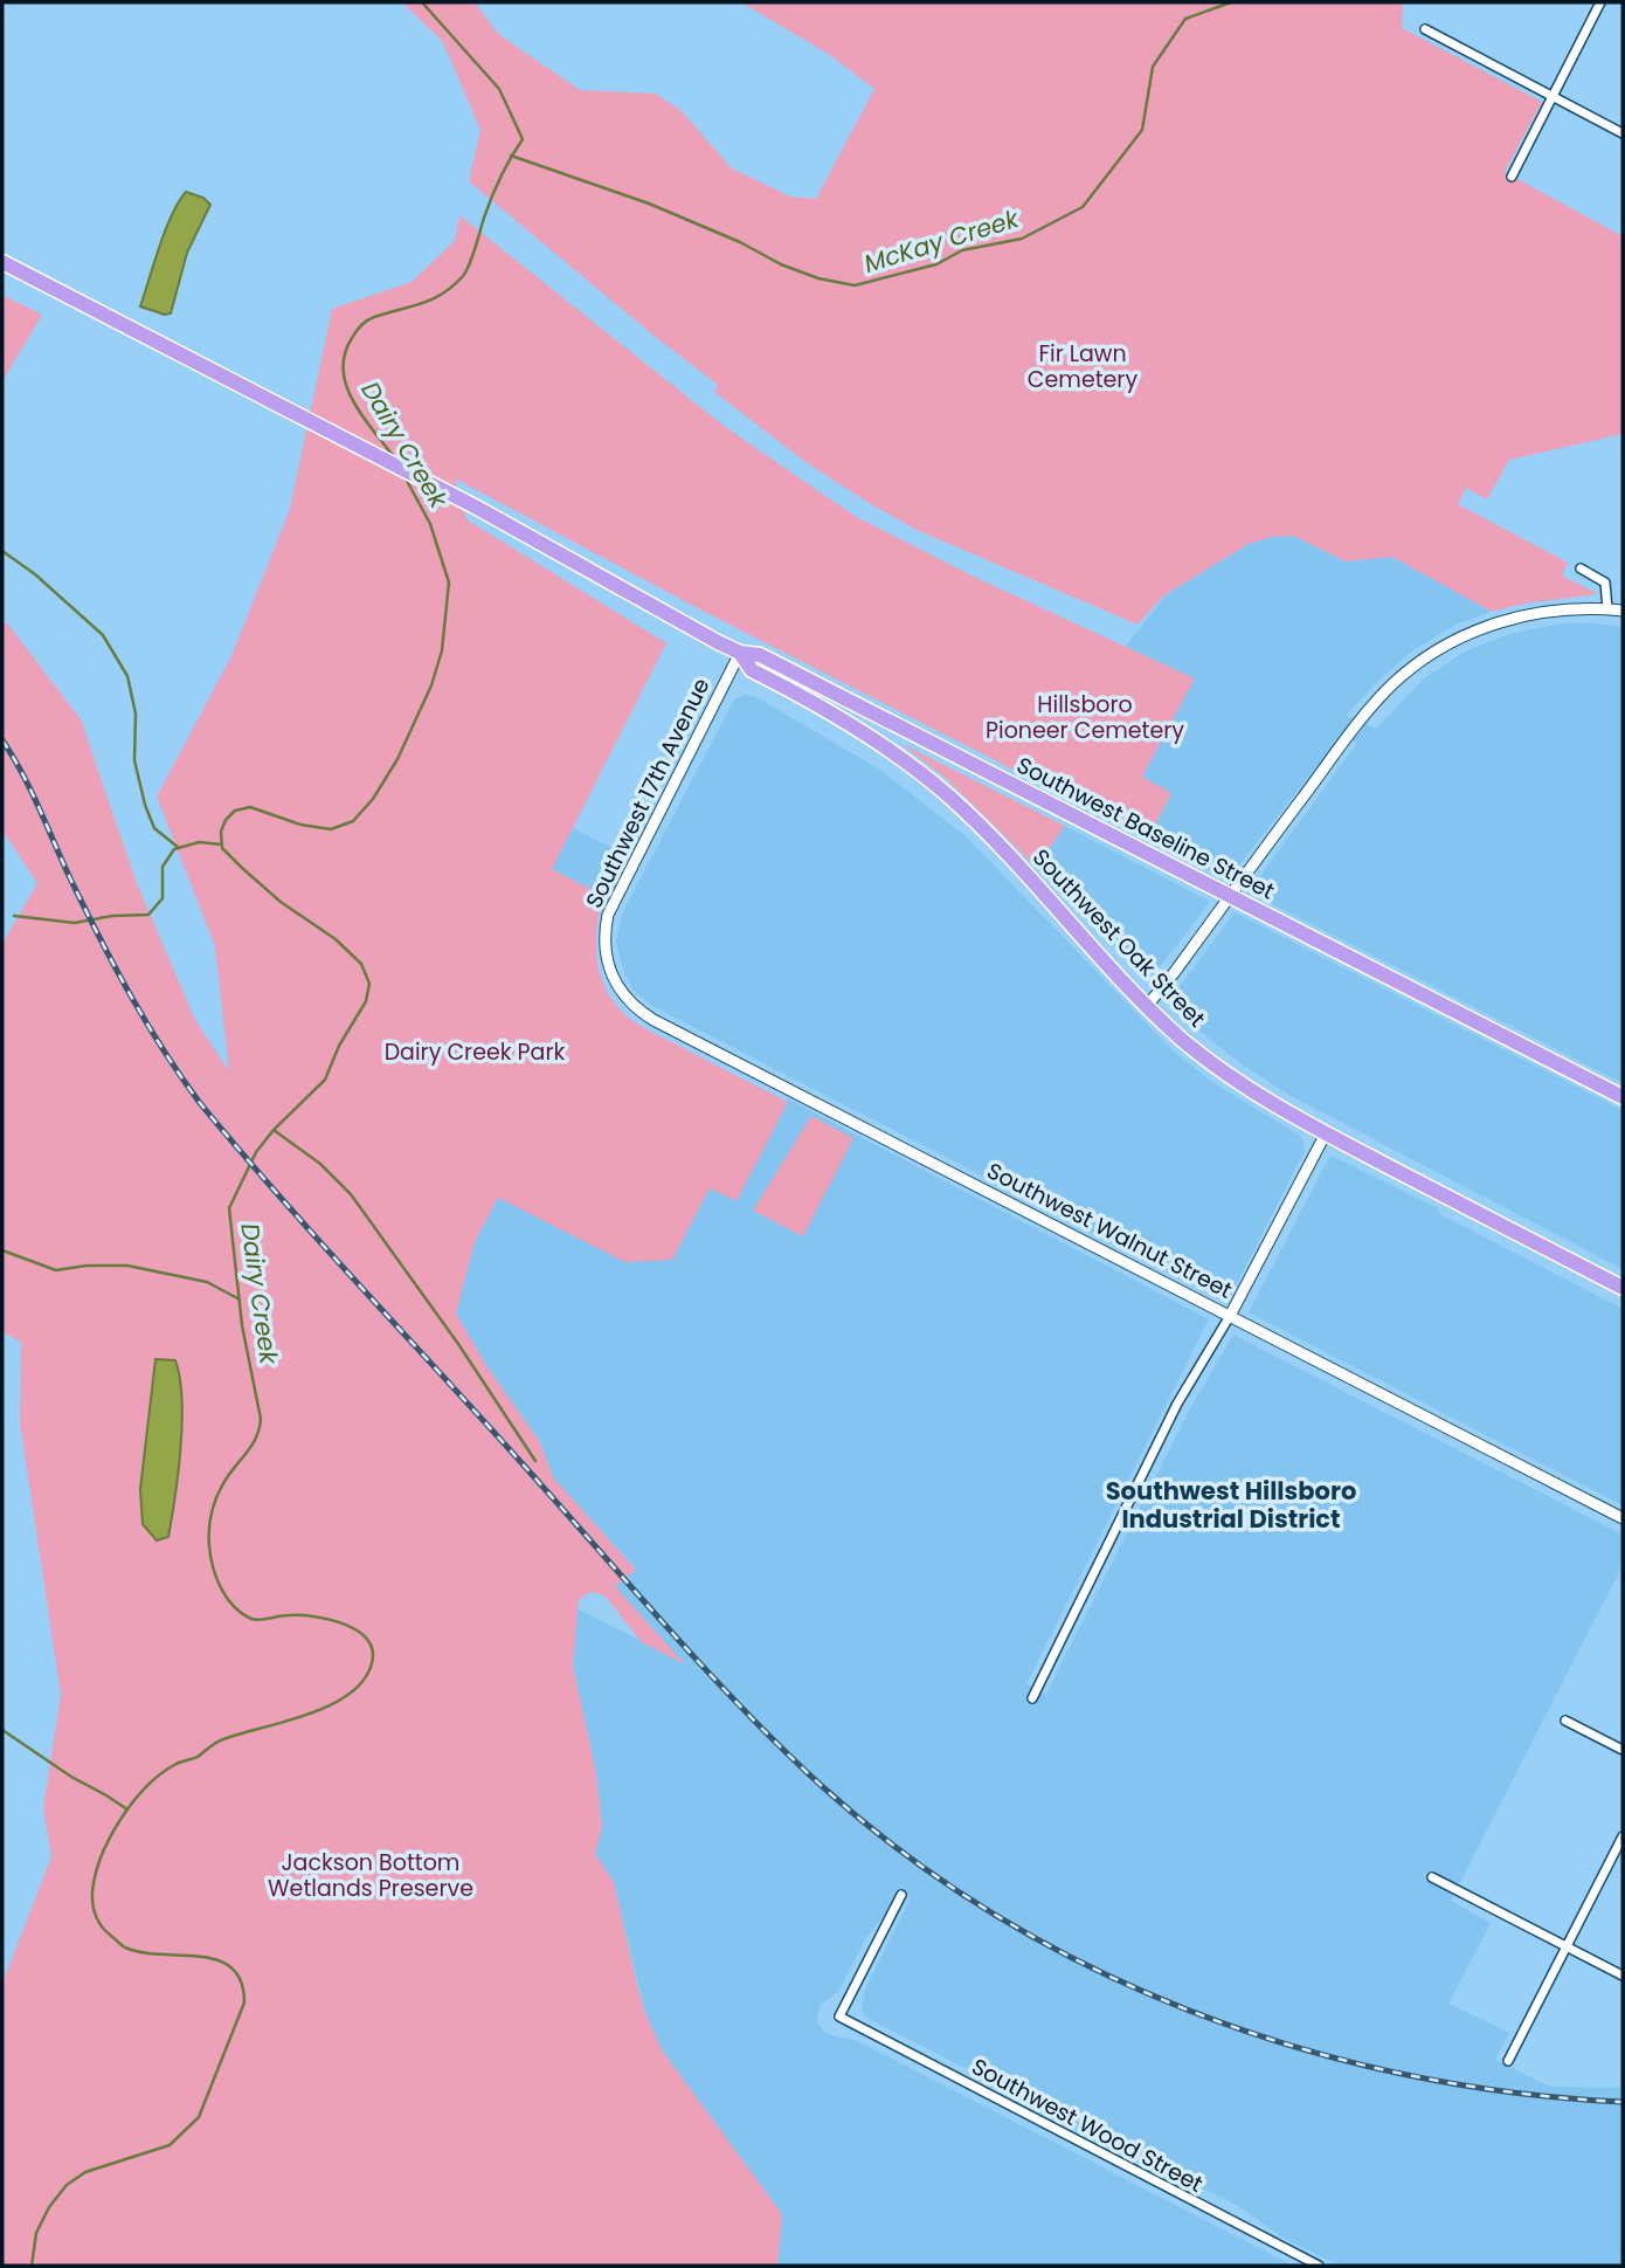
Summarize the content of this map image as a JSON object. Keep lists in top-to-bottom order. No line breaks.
{"streets":{"highway":["Southwest Baseline Street","Southwest Oak Street"],"street":["Southwest 17th Avenue","Southwest Walnut Street","Southwest Wood Street"]},"crossings":[["Southwest 17th Avenue","Southwest Baseline Street"],["Southwest 17th Avenue","Southwest Oak Street"],["Southwest 17th Avenue","Southwest Walnut Street"],["Southwest Baseline Street","Southwest Oak Street"]],"districts":["Southwest Hillsboro Industrial District"],"water":["McKay Creek","Dairy Creek"],"parks":["Fir Lawn Cemetery","Hillsboro Pioneer Cemetery","Dairy Creek Park","Jackson Bottom Wetlands Preserve"]}
